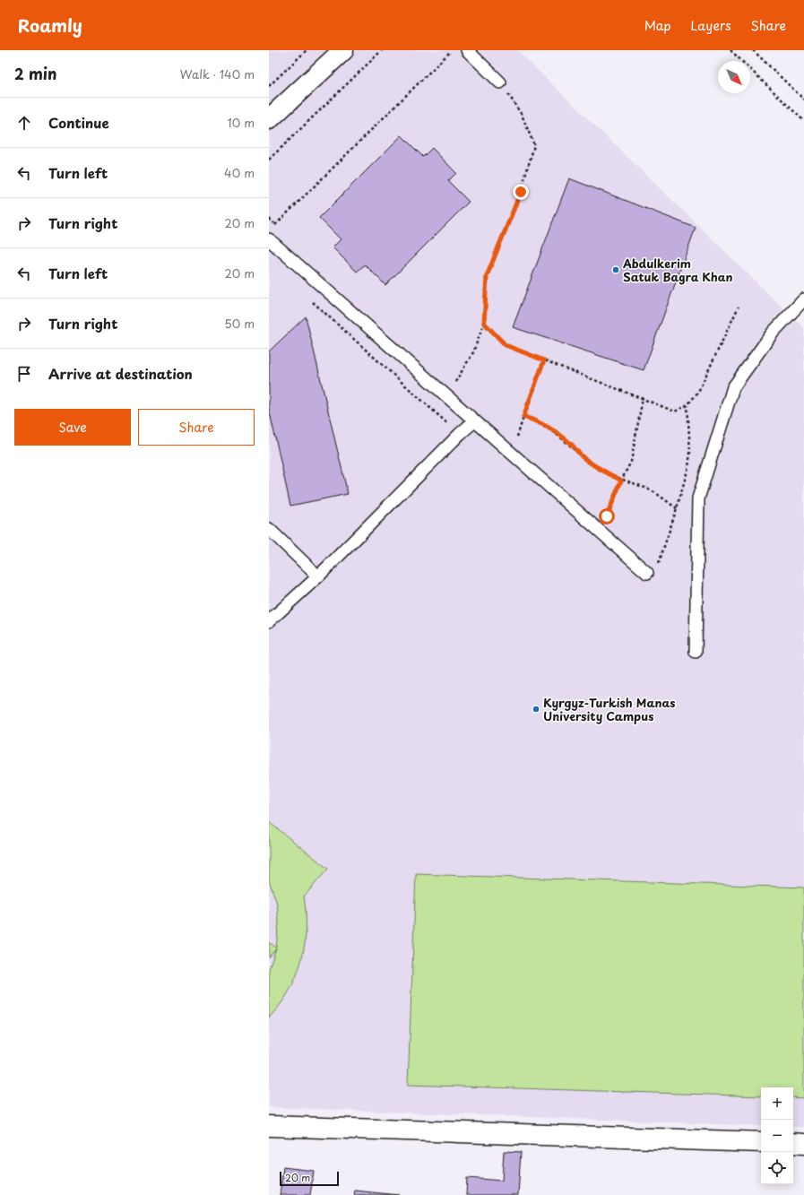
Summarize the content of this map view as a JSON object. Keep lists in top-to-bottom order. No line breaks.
{"places":["Abdulkerim Satuk Bagra Khan","Kyrgyz-Turkish Manas University Campus"],"scale_bar":"20 m","north":"bottom right","page":{"header":"Roamly","nav":["Map","Layers","Share"],"heading":["2 min","Walk · 140 m"],"list":[["Continue","10 m"],["Turn left","40 m"],["Turn right","20 m"],["Turn left","20 m"],["Turn right","50 m"],"Arrive at destination"],"buttons":["Save","Share"],"map_buttons":["+","−"],"scale":"20 m"}}
